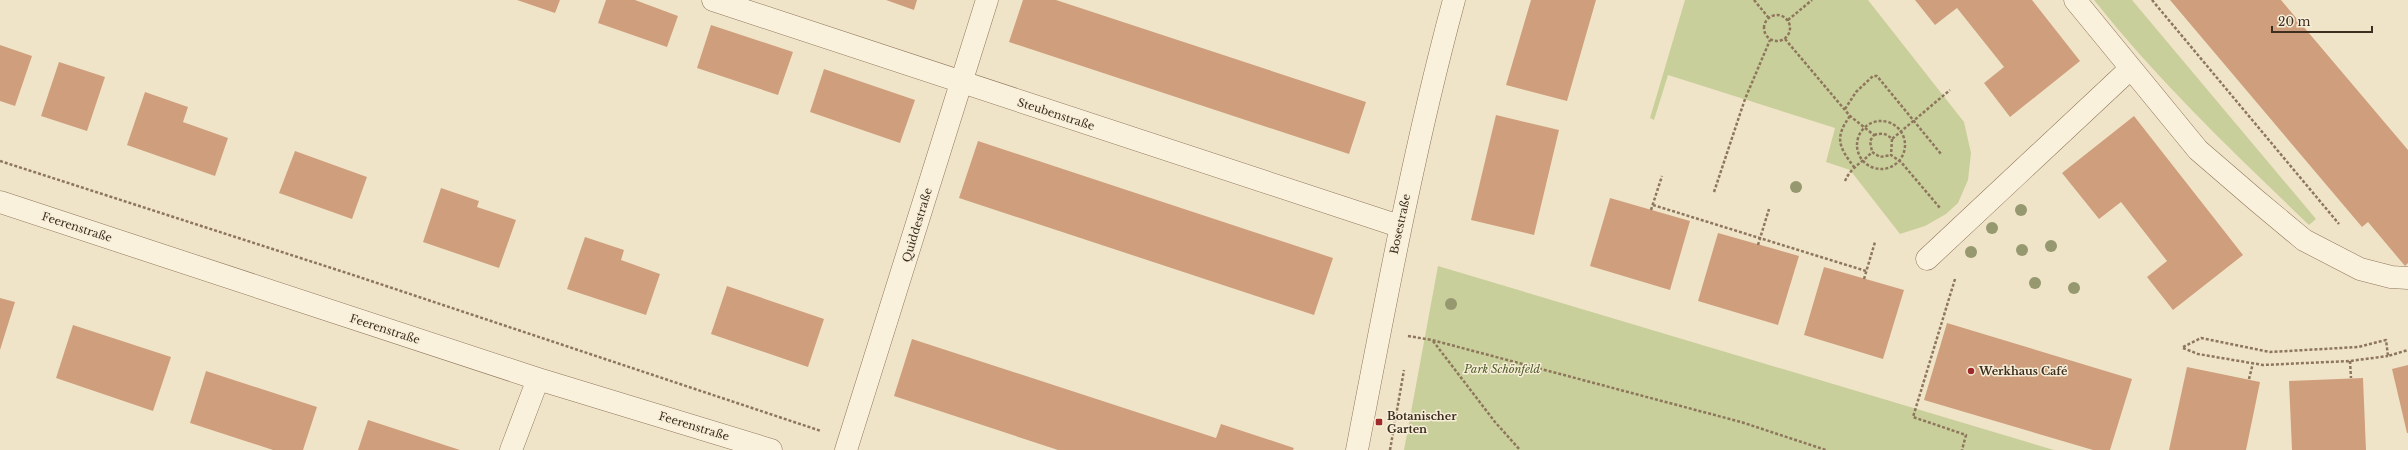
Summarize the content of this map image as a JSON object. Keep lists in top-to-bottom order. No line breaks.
{"streets":{"street":["Steubenstraße","Bosestraße","Quiddestraße","Feerenstraße"]},"crossings":[["Steubenstraße","Bosestraße"],["Steubenstraße","Quiddestraße"]],"parks":["Park Schönfeld"],"places":{"other":["Werkhaus Café"],"transit":["Botanischer Garten"]},"scale_bar":"20 m"}
